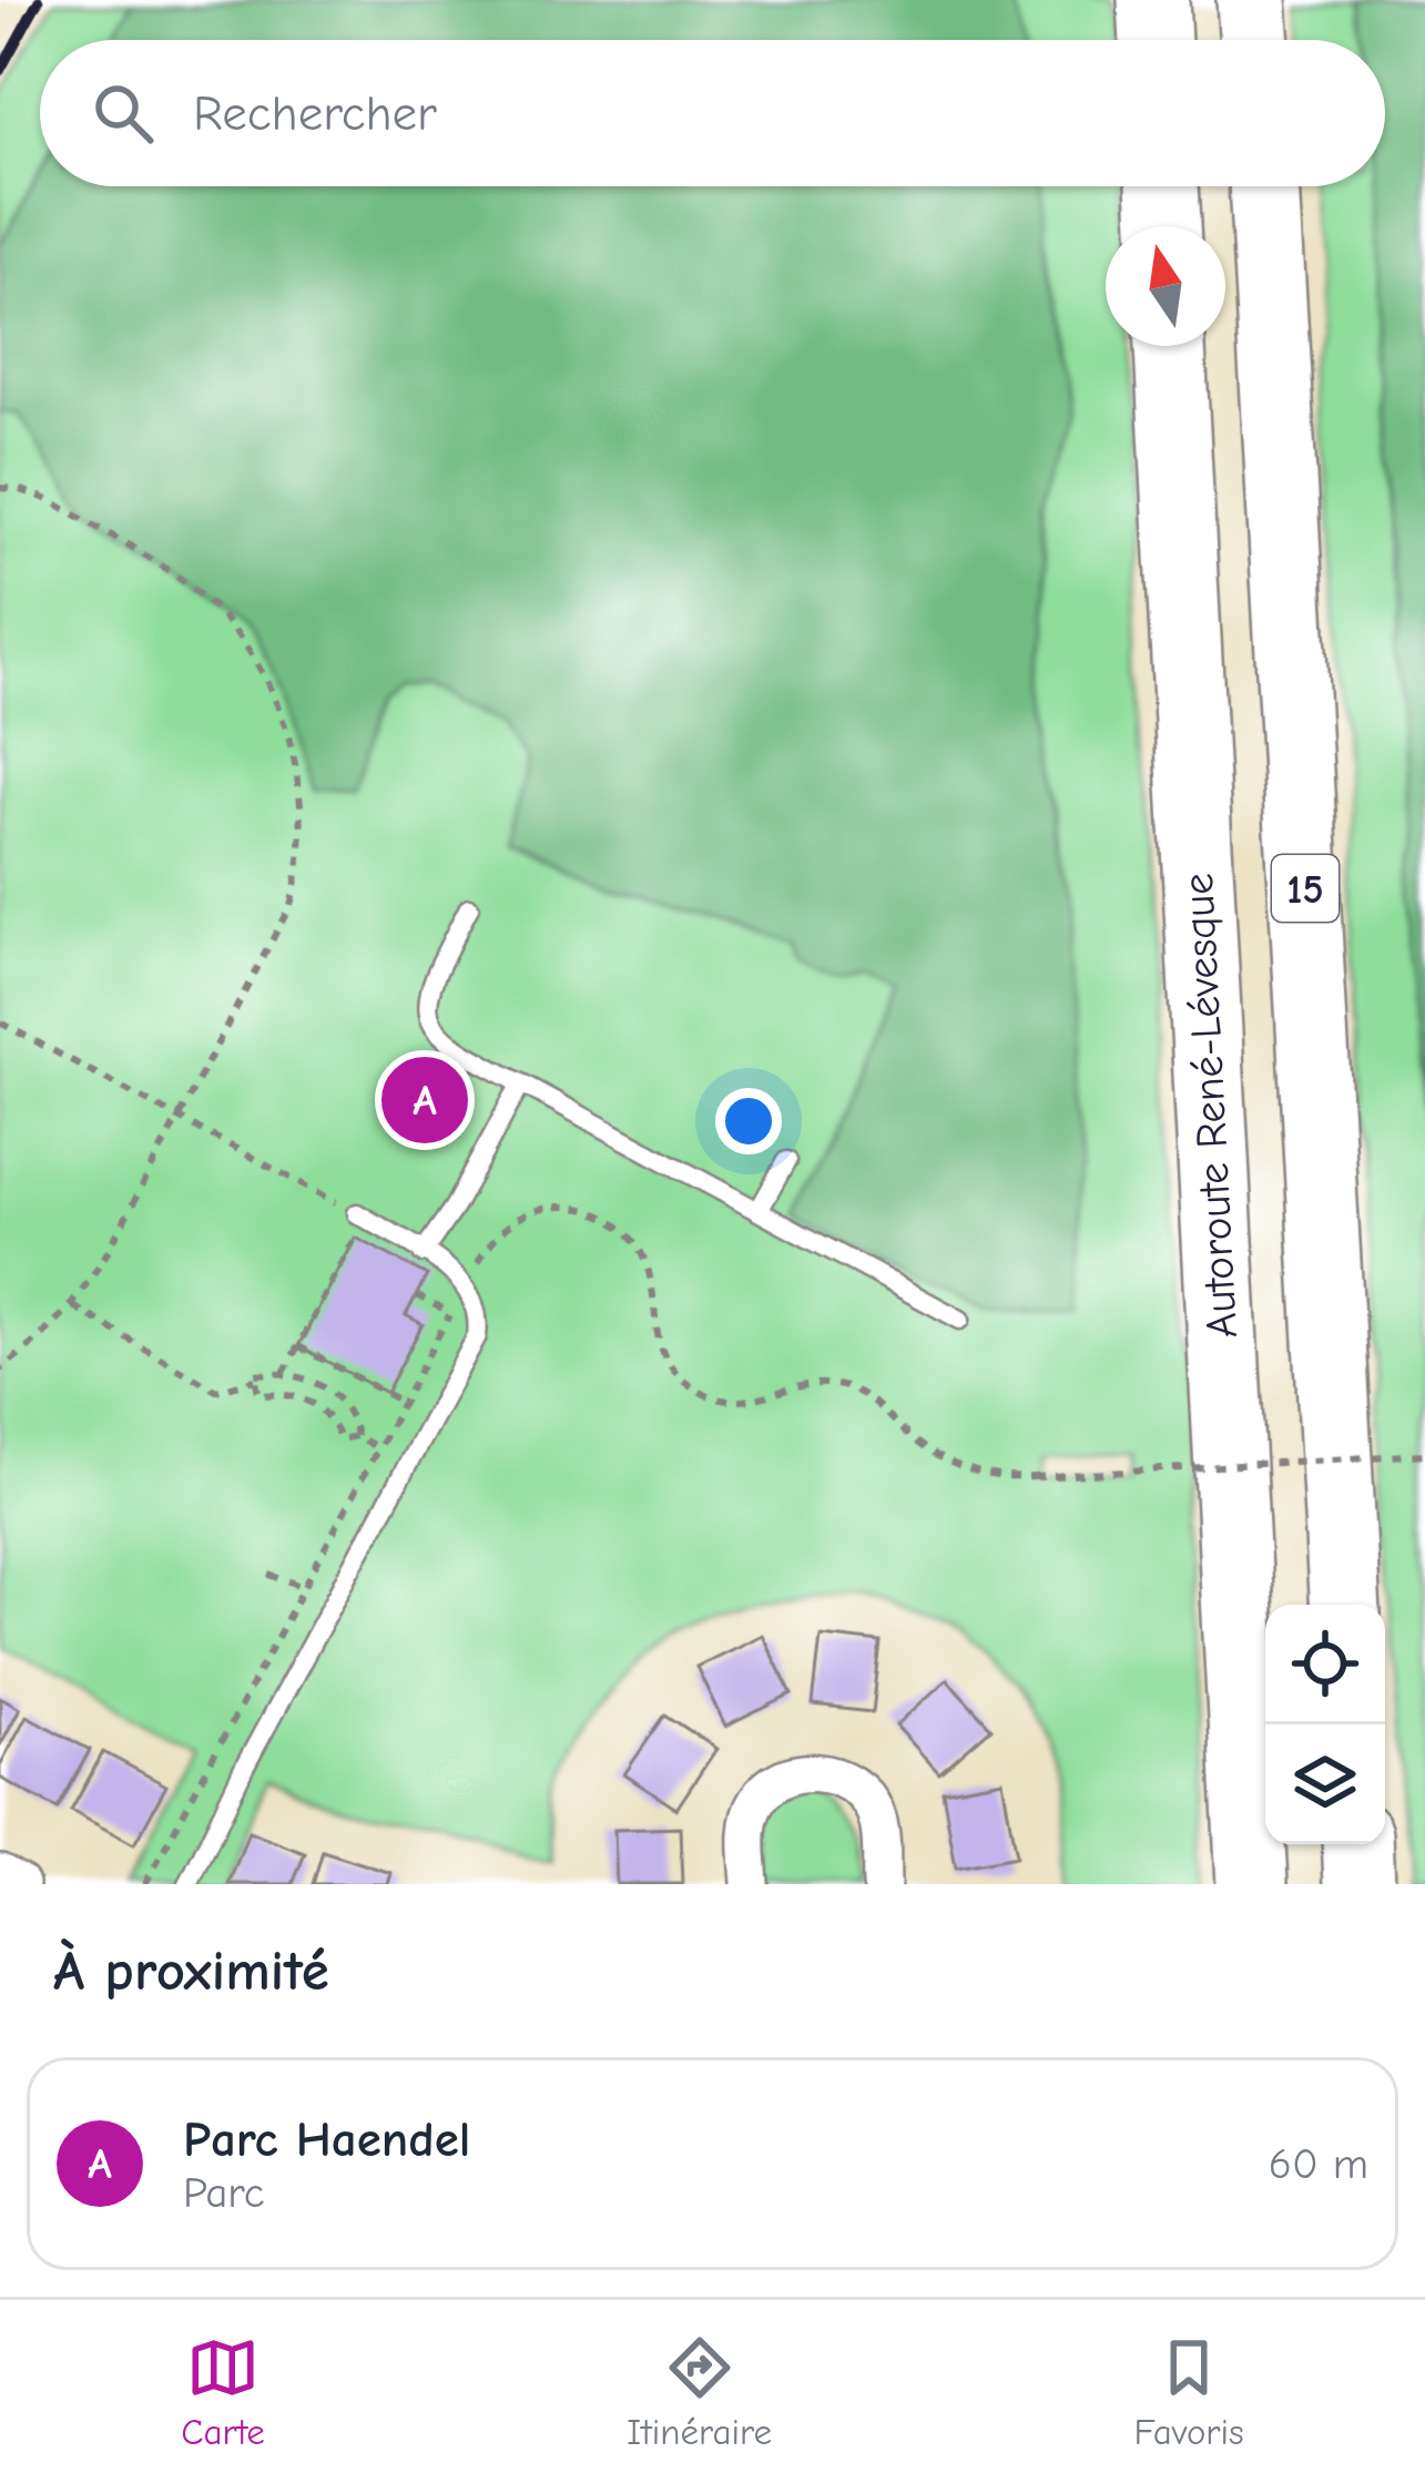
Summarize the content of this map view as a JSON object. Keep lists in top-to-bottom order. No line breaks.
{"streets":{"highway":["15","Autoroute René-Lévesque"]},"north":"top","page":{"search":"Rechercher","pins":"A","heading":"À proximité","list":[{"mark":"A","name":"Parc Haendel","note":"Parc","value":"60 m"}],"nav":["Carte","Itinéraire","Favoris"]}}
